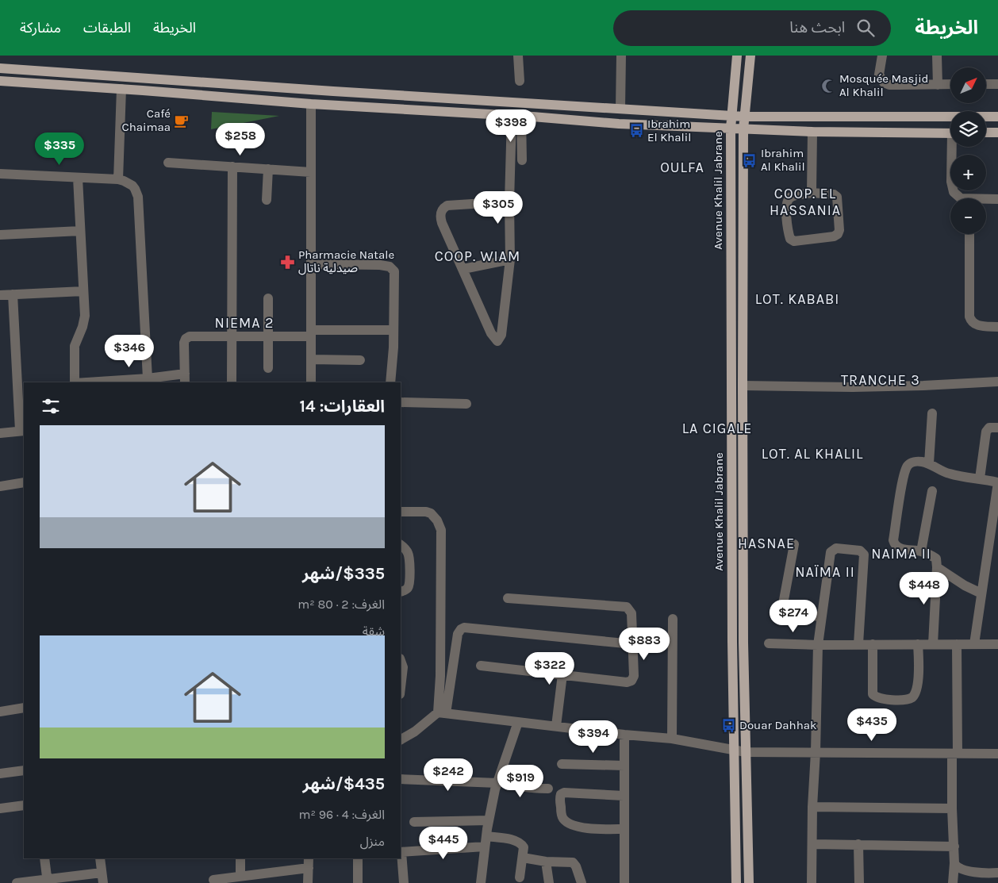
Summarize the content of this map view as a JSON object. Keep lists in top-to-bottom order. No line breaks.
{"streets":{"main road":["Avenue Khalil Jabrane"]},"districts":["OULFA","COOP. EL HASSANIA","COOP. WIAM","LOT. KABABI","NIEMA 2","TRANCHE 3","LA CIGALE","LOT. AL KHALIL","HASNAE","NAIMA II","NAÏMA II"],"places":{"mosque":["Mosquée Masjid Al Khalil"],"cafe":["Café Chaimaa"],"bus stop":["Ibrahim El Khalil","Ibrahim Al Khalil","Douar Dahhak"],"pharmacy":["Pharmacie Natale صيدلية ناتال"]},"north":"top right","page":{"header":"الخريطة","search":"ابحث هنا","nav":["الخريطة","الطبقات","مشاركة"],"map_buttons":["+","−"],"price":["$398","$258","$335","$305","$346","$448","$274","$883","$322","$435","$394","$242","$919","$445"],"heading":"العقارات: 14","list":[{"name":"$335/شهر","note":"الغرف: 2 · 80 m² · شقة"},{"name":"$435/شهر","note":"الغرف: 4 · 96 m² · منزل"}]}}
